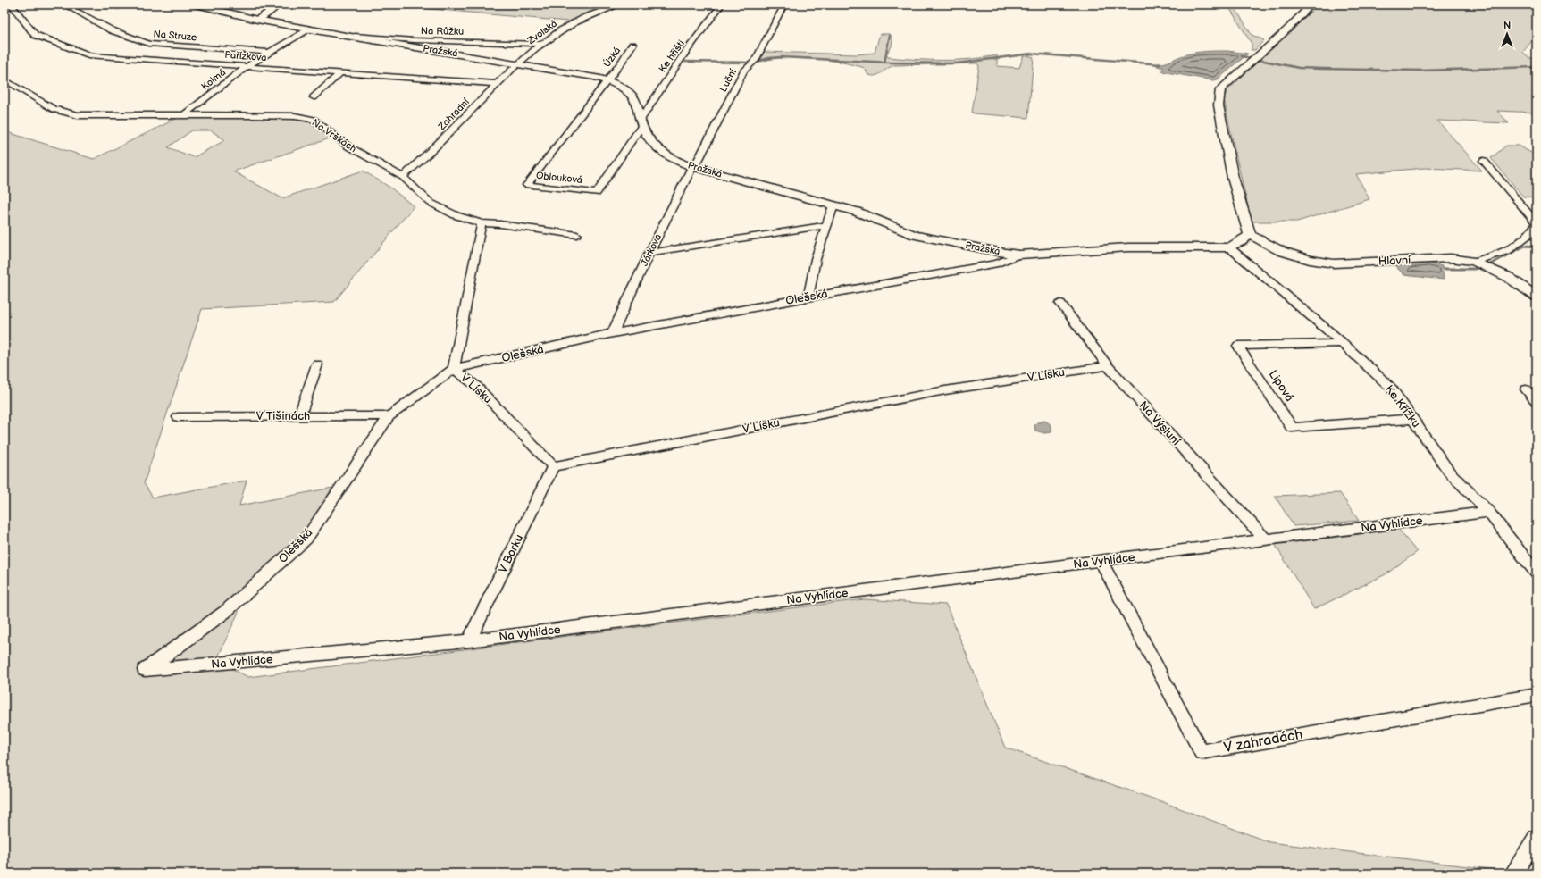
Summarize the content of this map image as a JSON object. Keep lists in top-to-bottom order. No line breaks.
{"streets":{"street":["Na Růžku","Zvolská","Na Struze","Pražská","Pařízkova","Ke hřišti","Úzká","Kolmá","Luční","Zahradní","Na Vrškách","Oblouková","Járkova","Hlavní","Olešská","V Lísku","Lipová","Ke Křížku","V Tišinách","Na Výsluní","Na Vyhlídce","V Borku","V zahradách"]},"crossings":[["Na Růžku","Zvolská"],["Na Růžku","Pražská"],["Zvolská","Pražská"],["Zvolská","Zahradní"],["Na Struze","Kolmá"],["Pražská","Ke hřišti"],["Pražská","Úzká"],["Pražská","Kolmá"],["Pražská","Luční"],["Pražská","Zahradní"],["Pražská","Oblouková"],["Pražská","Járkova"],["Pražská","Hlavní"],["Pražská","Olešská"],["Pražská","Ke Křížku"],["Pařízkova","Kolmá"],["Pařízkova","Zahradní"],["Ke hřišti","Oblouková"],["Úzká","Oblouková"],["Kolmá","Na Vrškách"],["Luční","Járkova"],["Zahradní","Na Vrškách"],["Járkova","Olešská"],["Olešská","V Lísku"],["Olešská","V Tišinách"],["Olešská","Na Vyhlídce"],["V Lísku","Na Výsluní"],["V Lísku","V Borku"],["Lipová","Ke Křížku"],["Ke Křížku","Na Vyhlídce"],["Na Výsluní","Na Vyhlídce"],["Na Vyhlídce","V Borku"],["Na Vyhlídce","V zahradách"]],"north":"top"}
